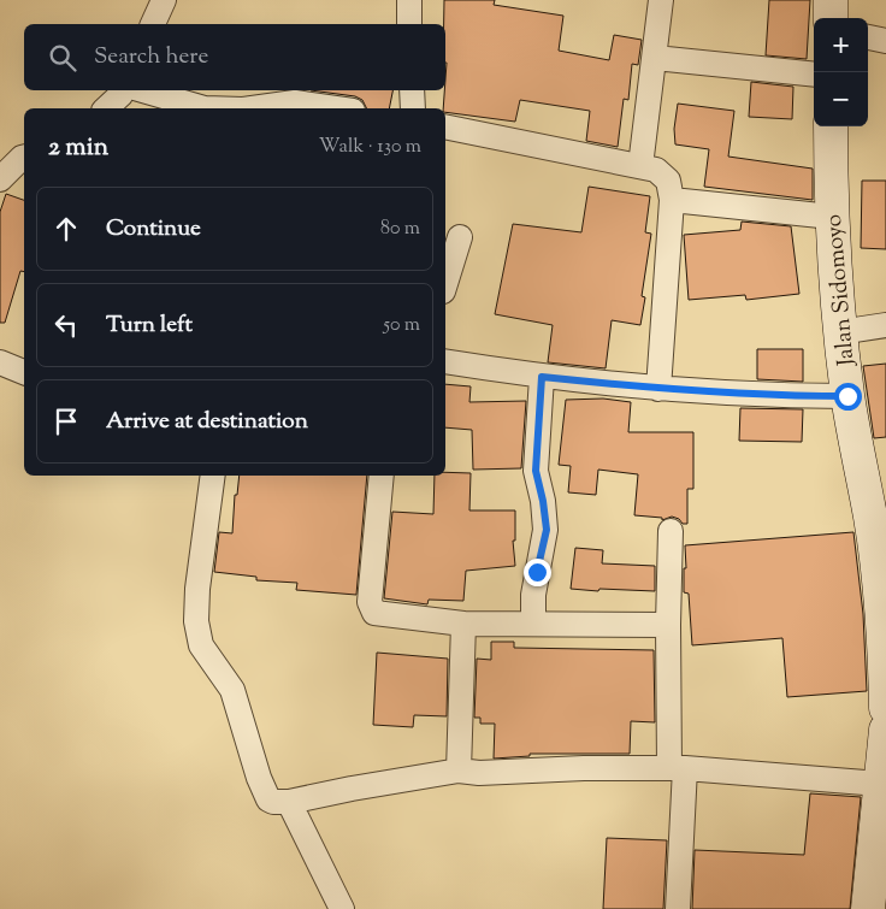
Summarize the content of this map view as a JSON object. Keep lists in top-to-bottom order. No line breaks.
{"streets":{"main road":["Jalan Sidomoyo"]},"page":{"map_buttons":["+","−"],"search":"Search here","heading":["2 min","Walk · 130 m"],"list":[["Continue","80 m"],["Turn left","50 m"],"Arrive at destination"]}}
